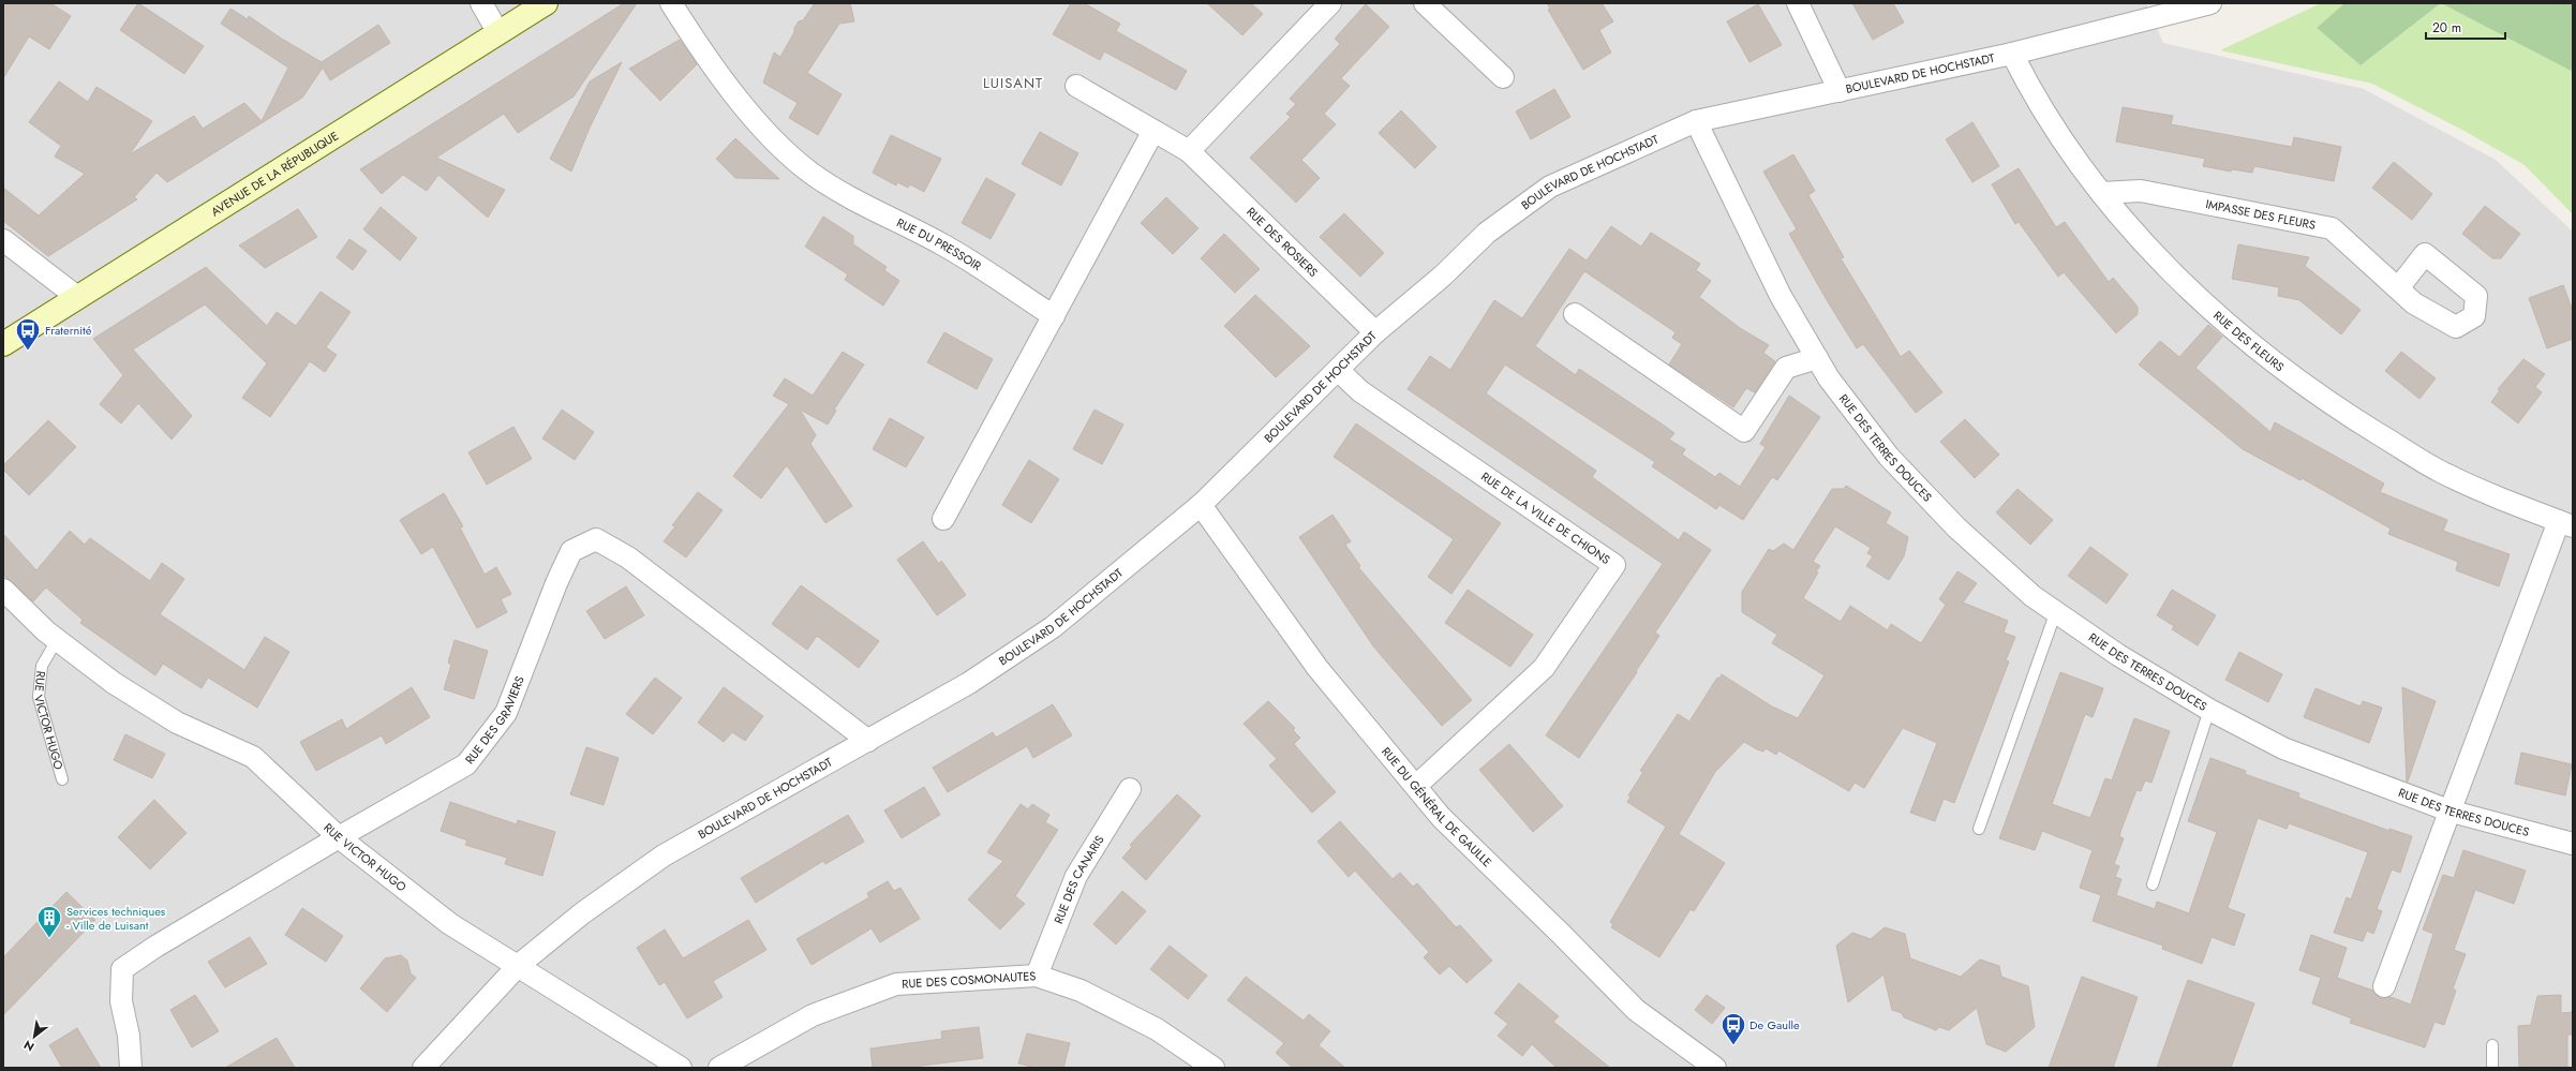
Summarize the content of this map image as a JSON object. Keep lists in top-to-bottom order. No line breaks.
{"streets":{"main road":["AVENUE DE LA RÉPUBLIQUE"],"street":["BOULEVARD DE HOCHSTADT","IMPASSE DES FLEURS","RUE DES ROSIERS","RUE DU PRESSOIR","RUE DES FLEURS","RUE DES TERRES DOUCES","RUE DE LA VILLE DE CHIONS","RUE DES GRAVIERS","RUE VICTOR HUGO","RUE DU GÉNÉRAL DE GAULLE","RUE DES CANARIS","RUE DES COSMONAUTES"]},"crossings":[["BOULEVARD DE HOCHSTADT","RUE DES ROSIERS"],["BOULEVARD DE HOCHSTADT","RUE DES FLEURS"],["BOULEVARD DE HOCHSTADT","RUE DES TERRES DOUCES"],["BOULEVARD DE HOCHSTADT","RUE DE LA VILLE DE CHIONS"],["BOULEVARD DE HOCHSTADT","RUE DES GRAVIERS"],["BOULEVARD DE HOCHSTADT","RUE VICTOR HUGO"],["BOULEVARD DE HOCHSTADT","RUE DU GÉNÉRAL DE GAULLE"],["IMPASSE DES FLEURS","RUE DES FLEURS"],["RUE DE LA VILLE DE CHIONS","RUE DU GÉNÉRAL DE GAULLE"],["RUE DES GRAVIERS","RUE VICTOR HUGO"],["RUE DES CANARIS","RUE DES COSMONAUTES"]],"districts":["LUISANT"],"places":{"bus stop":["Fraternité","De Gaulle"],"building":["Services techniques - Ville de Luisant"]},"scale_bar":"20 m","north":"bottom left"}
